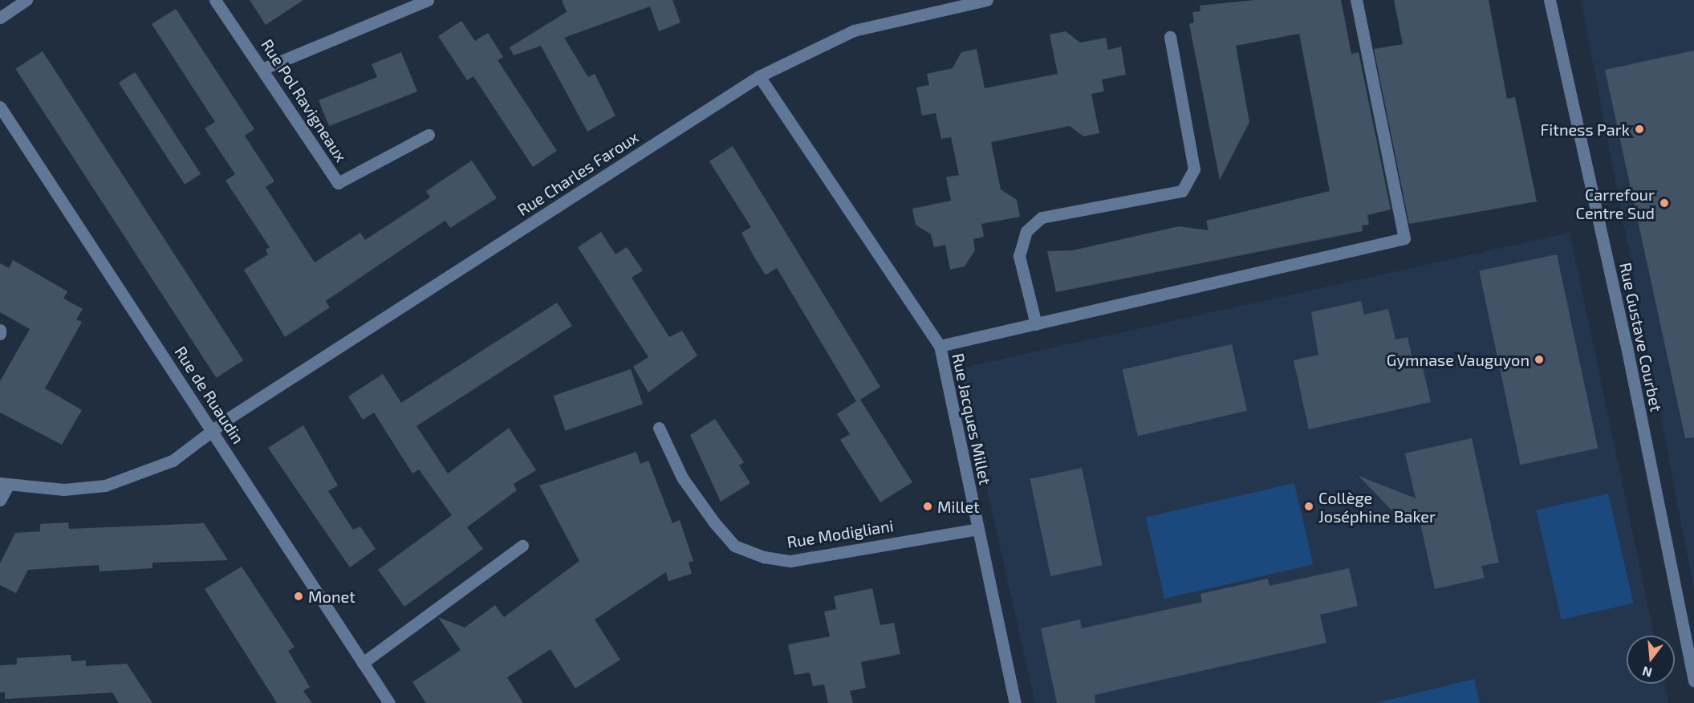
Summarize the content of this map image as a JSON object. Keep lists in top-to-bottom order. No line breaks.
{"streets":{"street":["Rue Pol Ravigneaux","Rue Charles Faroux","Rue Gustave Courbet","Rue de Ruaudin","Rue Jacques Millet","Rue Modigliani"]},"crossings":[["Rue Charles Faroux","Rue de Ruaudin"],["Rue Charles Faroux","Rue Jacques Millet"],["Rue Jacques Millet","Rue Modigliani"]],"places":["Fitness Park","Carrefour Centre Sud","Gymnase Vauguyon","Millet","Collège Joséphine Baker","Monet"],"north":"bottom"}
